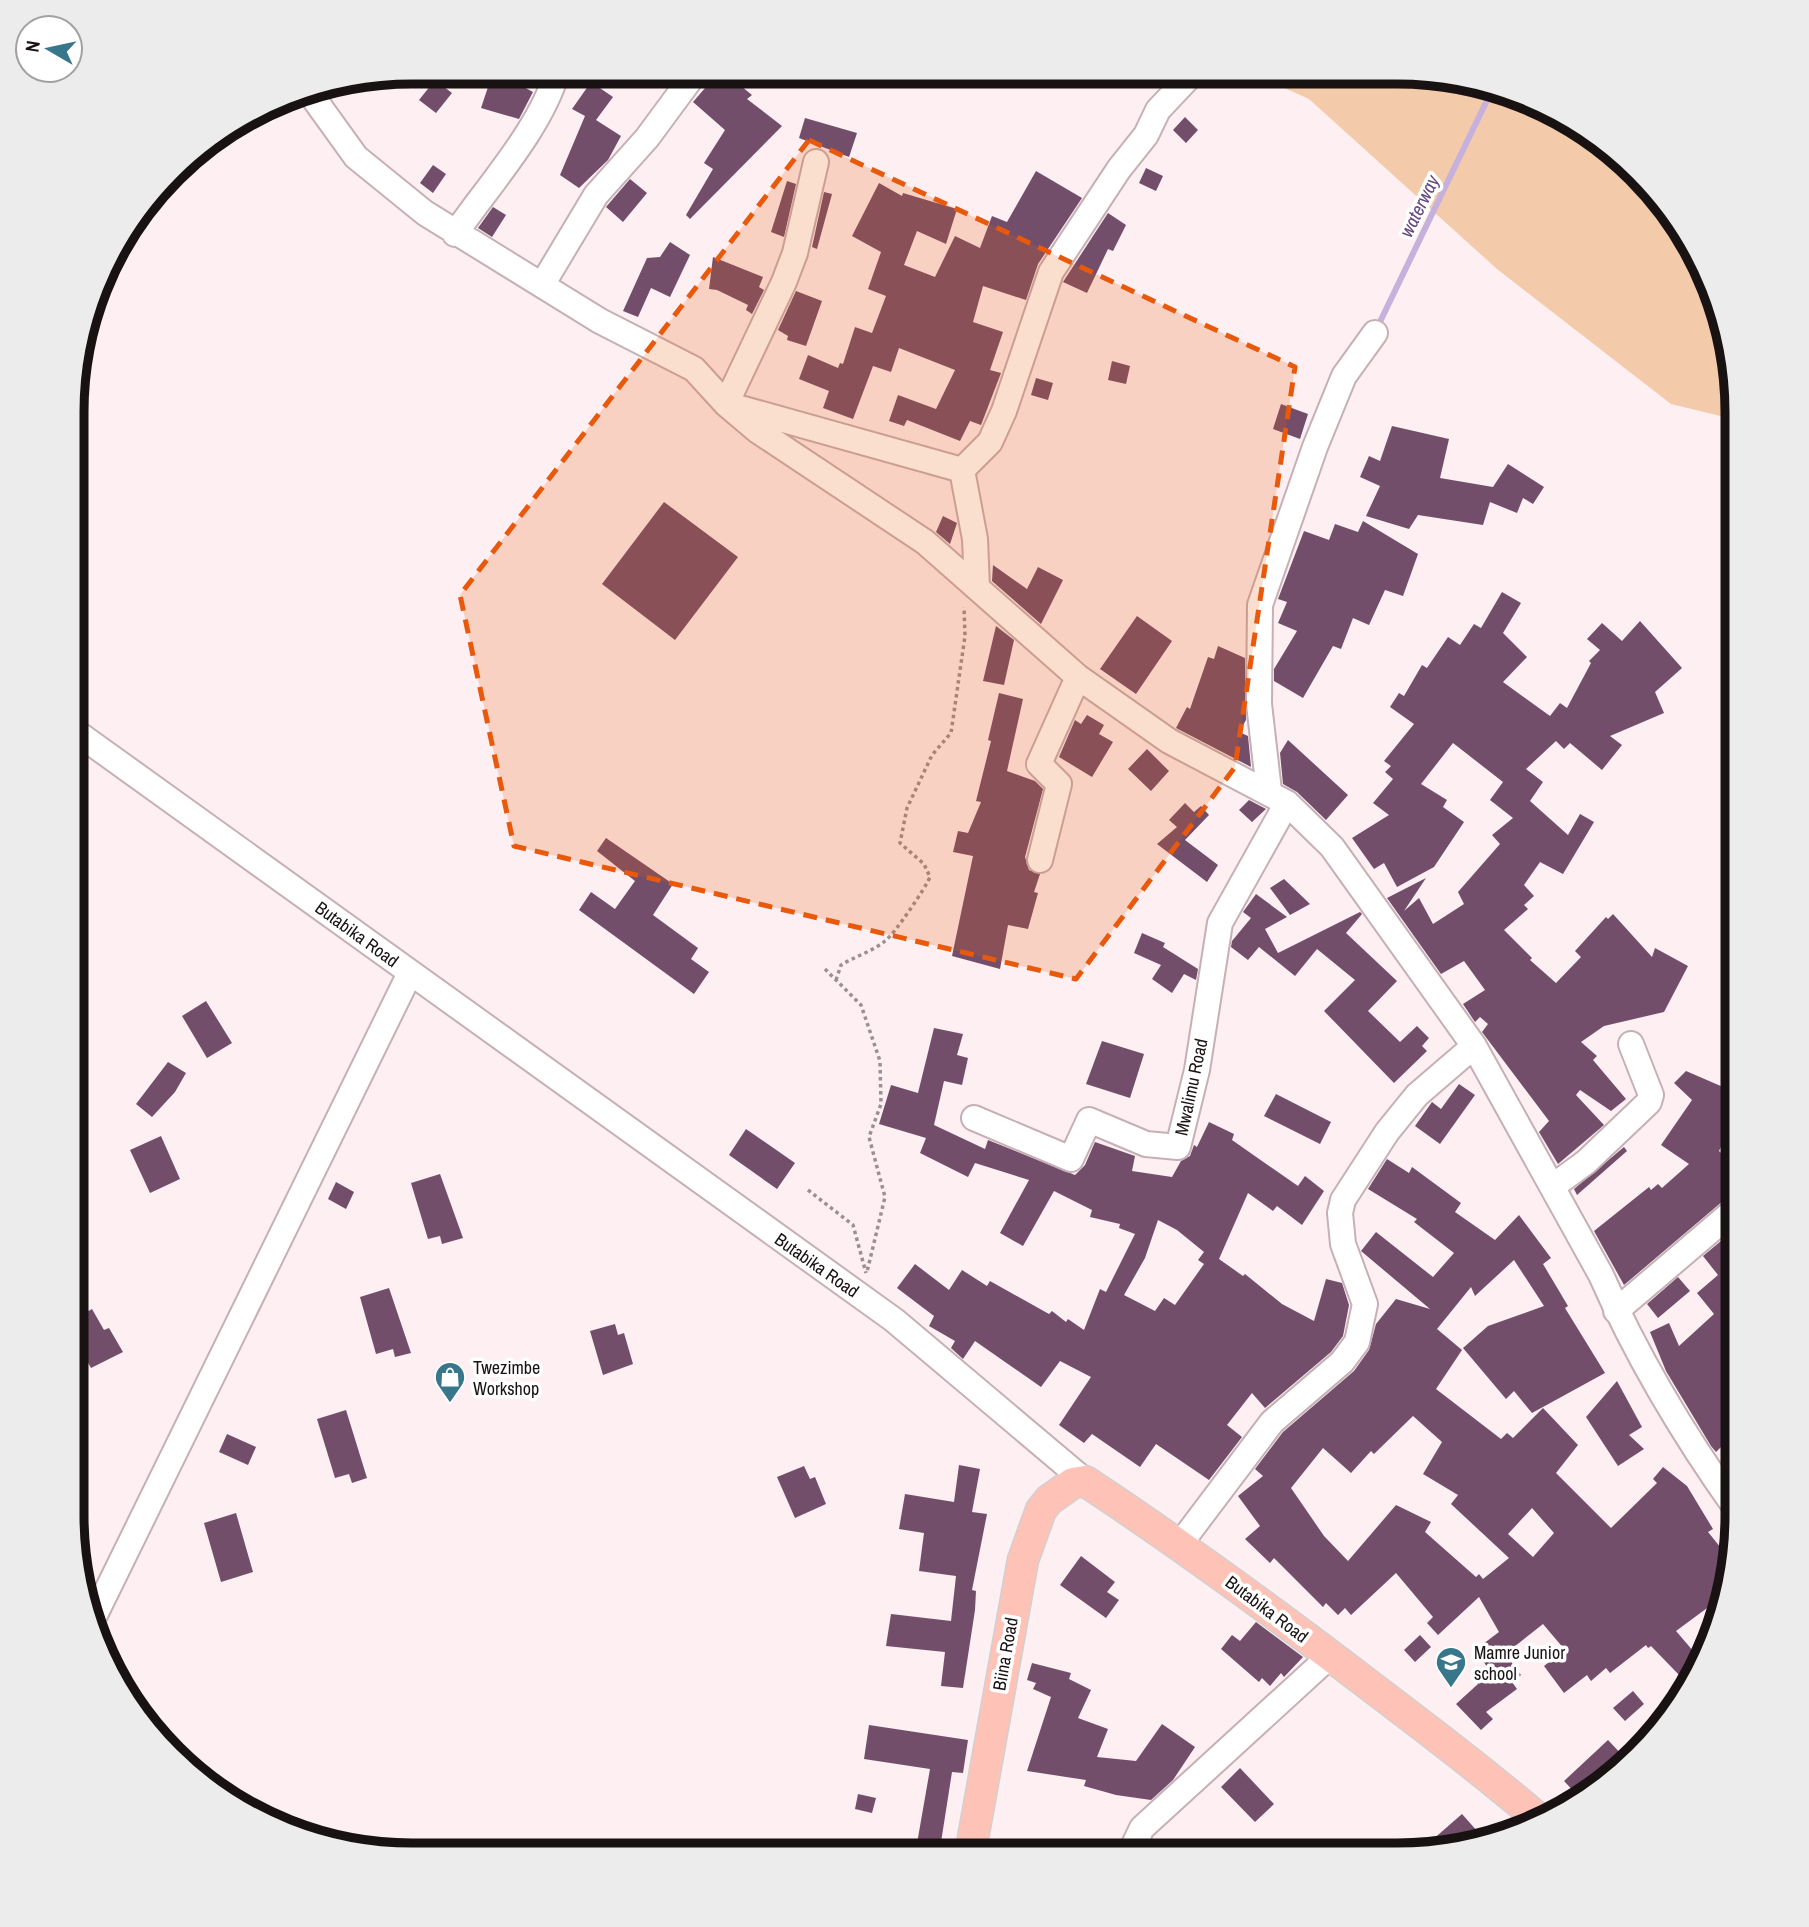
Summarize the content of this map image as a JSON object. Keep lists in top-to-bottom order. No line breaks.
{"streets":{"main road":["Butabika Road","Biina Road"],"street":["Mwalimu Road"]},"crossings":[["Butabika Road","Biina Road"]],"water":["waterway"],"places":{"shop":["Twezimbe Workshop"],"school or university":["Mamre Junior school"]},"north":"left"}
